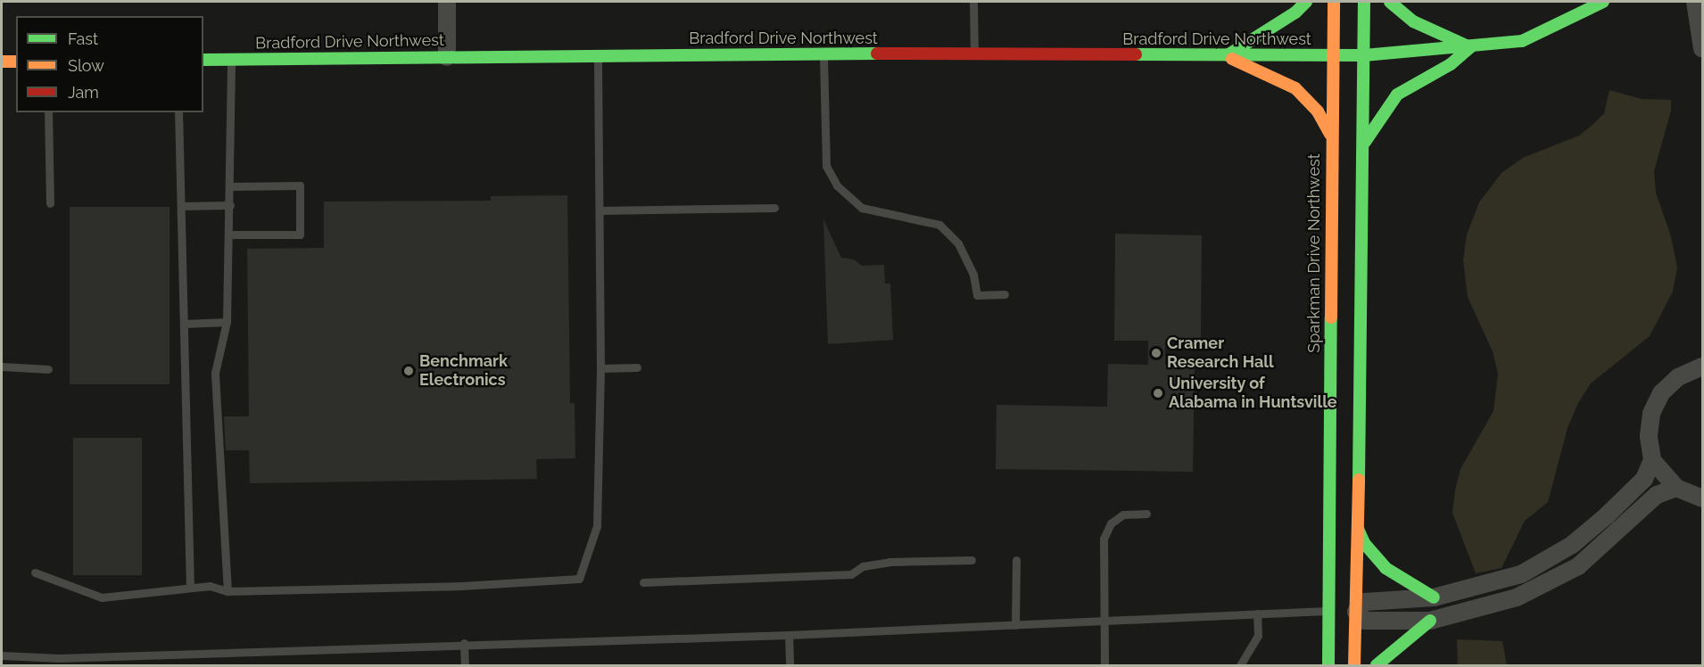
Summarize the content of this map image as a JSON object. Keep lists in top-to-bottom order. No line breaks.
{"streets":{"main road":["Bradford Drive Northwest","Sparkman Drive Northwest"]},"crossings":[["Bradford Drive Northwest","Sparkman Drive Northwest"]],"places":["Cramer Research Hall","Benchmark Electronics","University of Alabama in Huntsville"],"legend":["Fast","Slow","Jam"]}
